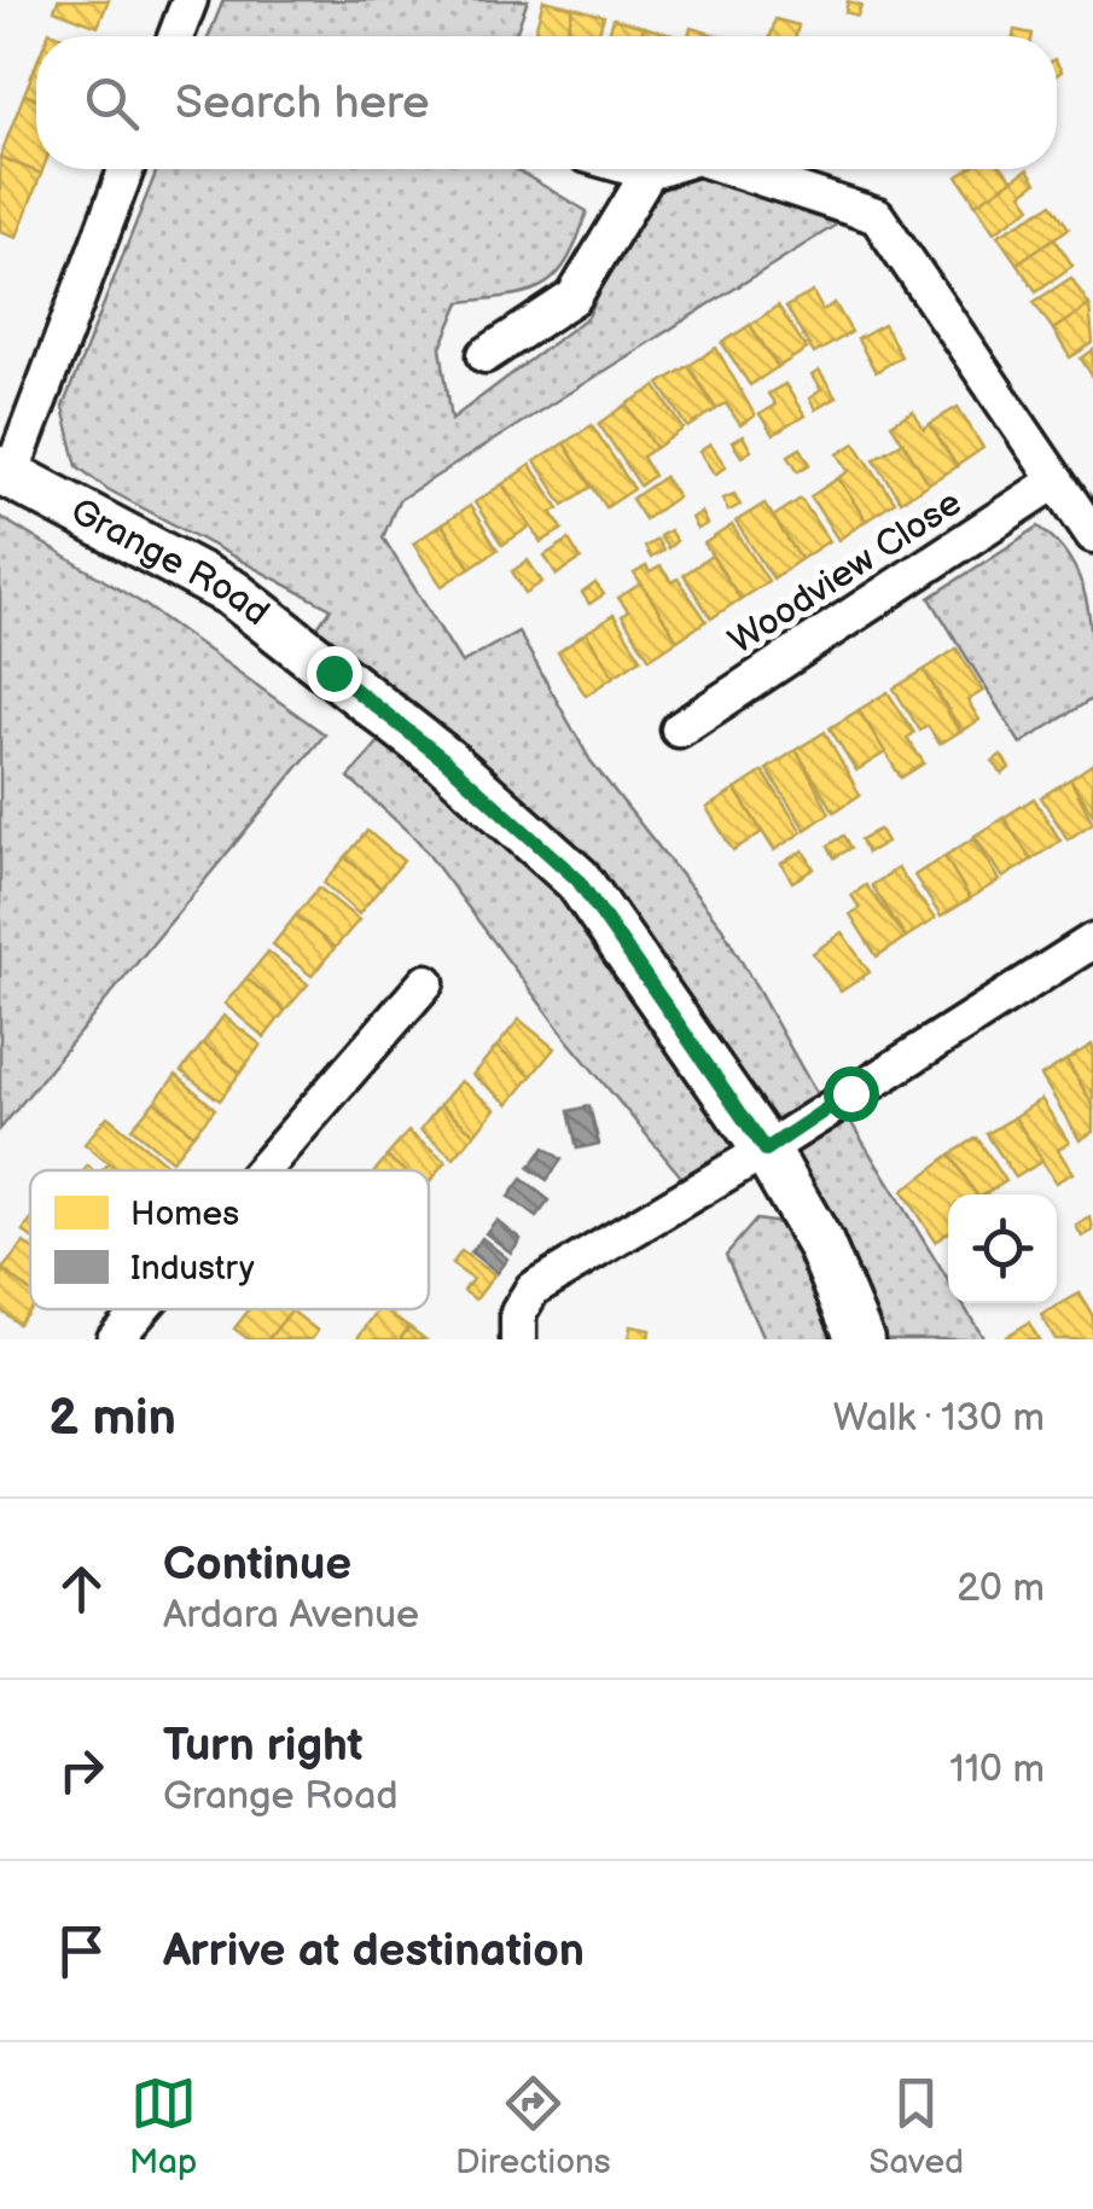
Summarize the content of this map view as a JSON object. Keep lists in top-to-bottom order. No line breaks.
{"streets":{"main road":["Grange Road"],"street":["Woodview Close"]},"legend":["Homes","Industry"],"page":{"search":"Search here","heading":["2 min","Walk · 130 m"],"list":[["Continue","Ardara Avenue","20 m"],["Turn right","Grange Road","110 m"],"Arrive at destination"],"nav":["Map","Directions","Saved"]}}
